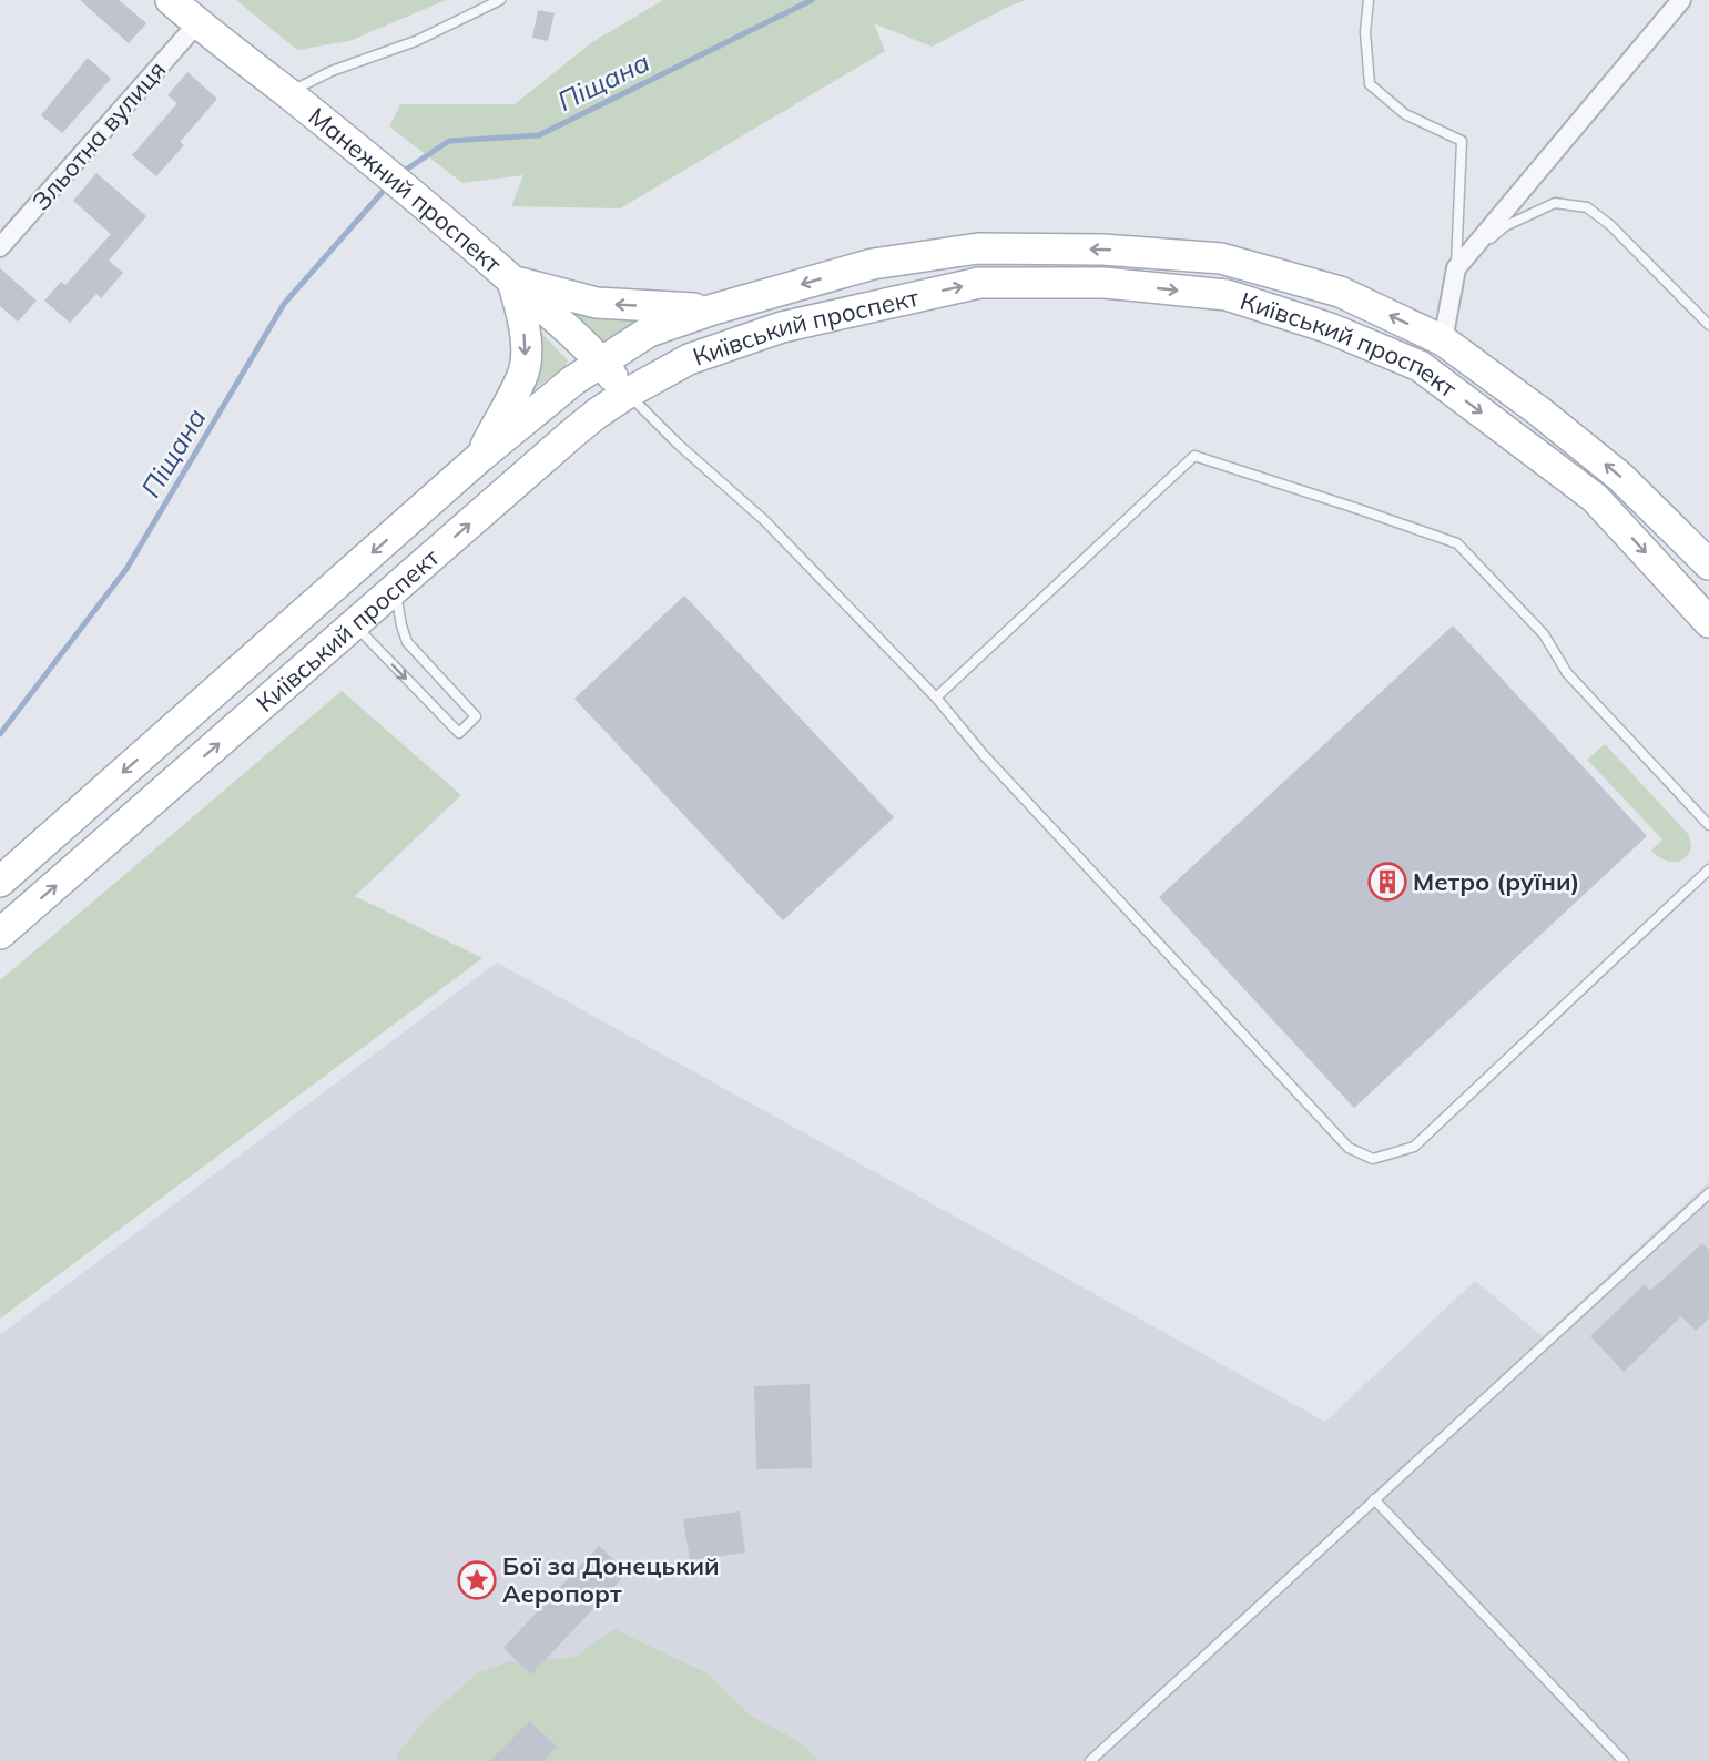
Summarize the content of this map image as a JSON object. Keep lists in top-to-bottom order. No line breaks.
{"streets":{"main road":["Манежний проспект","Київський проспект"],"street":["Зльотна вулиця"]},"crossings":[["Зльотна вулиця","Манежний проспект"],["Манежний проспект","Київський проспект"]],"water":["Піщана"],"places":{"building":["Метро (руїни)"],"place":["Бої за Донецький Аеропорт"]}}
